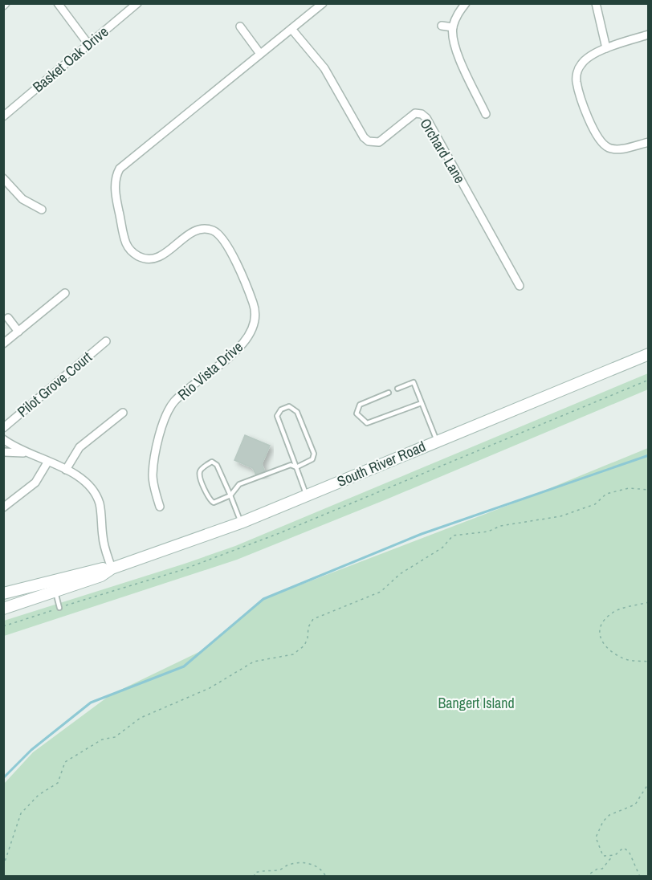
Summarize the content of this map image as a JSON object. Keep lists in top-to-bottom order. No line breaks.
{"streets":{"main road":["South River Road"],"street":["Basket Oak Drive","Orchard Lane","Rio Vista Drive","Pilot Grove Court"]},"crossings":[["Orchard Lane","Rio Vista Drive"]],"parks":["Bangert Island"]}
